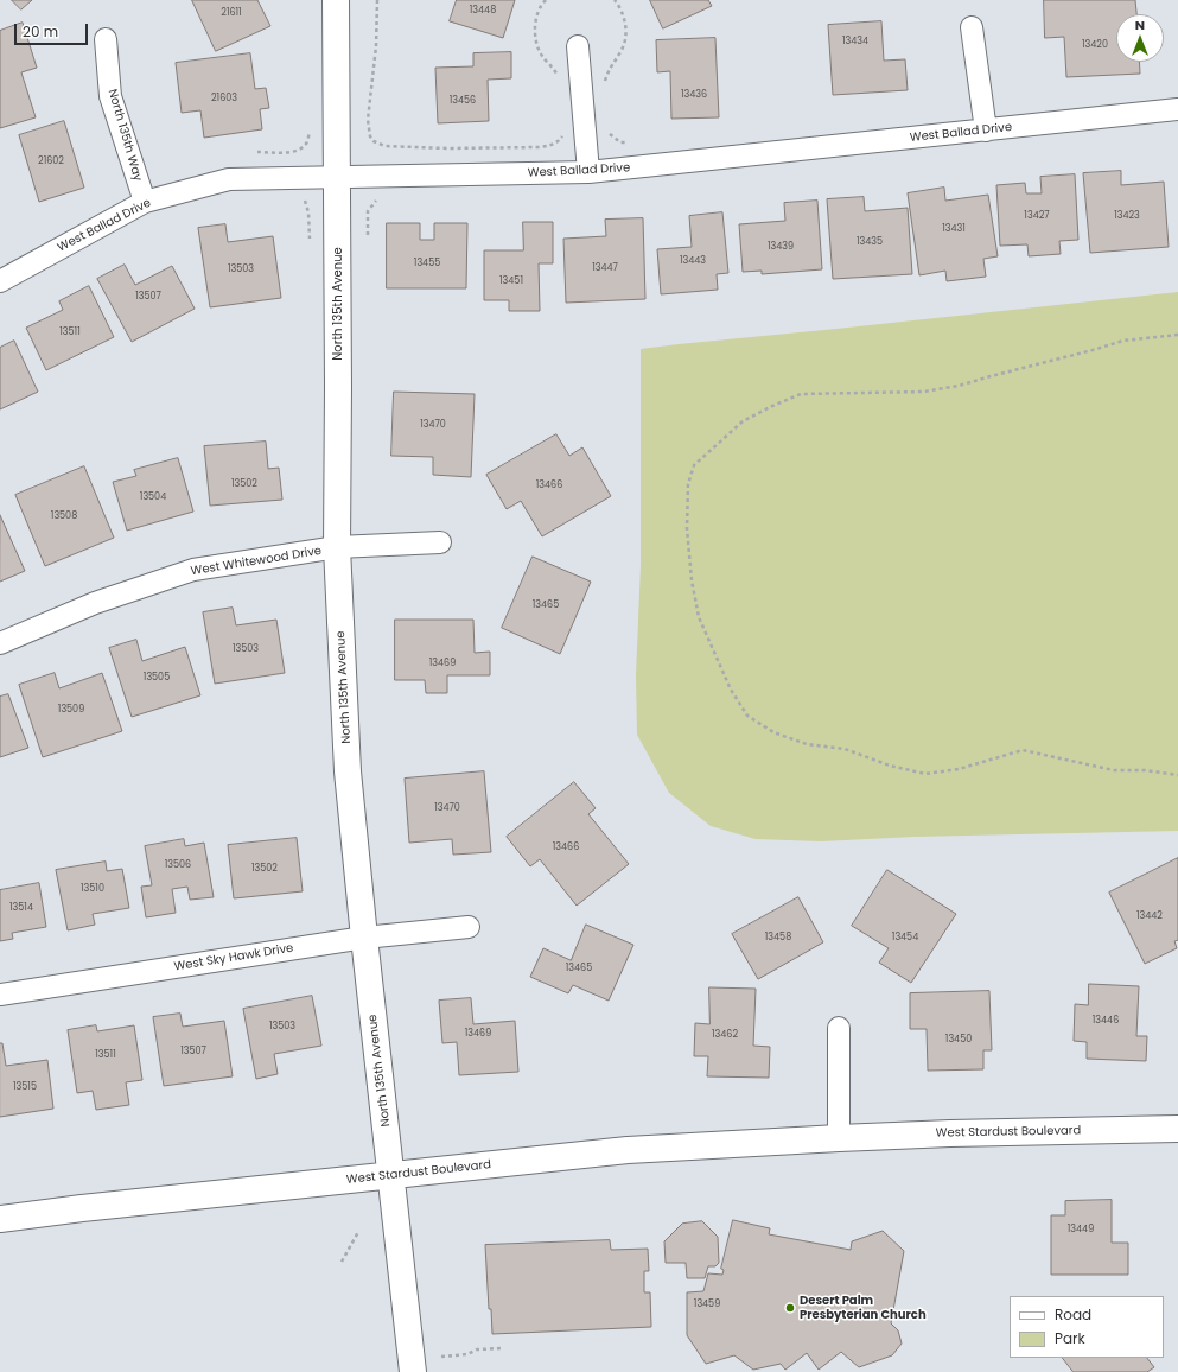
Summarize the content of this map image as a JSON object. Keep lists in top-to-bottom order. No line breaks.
{"streets":{"street":["West Ballad Drive","North 135th Way","North 135th Avenue","West Whitewood Drive","West Sky Hawk Drive","West Stardust Boulevard"]},"crossings":[["West Ballad Drive","North 135th Way"],["West Ballad Drive","North 135th Avenue"],["North 135th Avenue","West Whitewood Drive"],["North 135th Avenue","West Sky Hawk Drive"],["North 135th Avenue","West Stardust Boulevard"]],"places":["Desert Palm Presbyterian Church"],"house_numbers":["13448","21611","13434","13420","13436","21603","13456","21602","13427","13423","13431","13435","13439","13443","13455","13447","13503","13451","13507","13511","13470","13502","13466","13504","13508","13465","13503","13469","13505","13509","13470","13466","13506","13502","13510","13514","13442","13458","13454","13465","13446","13503","13469","13462","13450","13507","13511","13515","13449","13459"],"legend":["Road","Park"],"scale_bar":"20 m","north":"top"}
